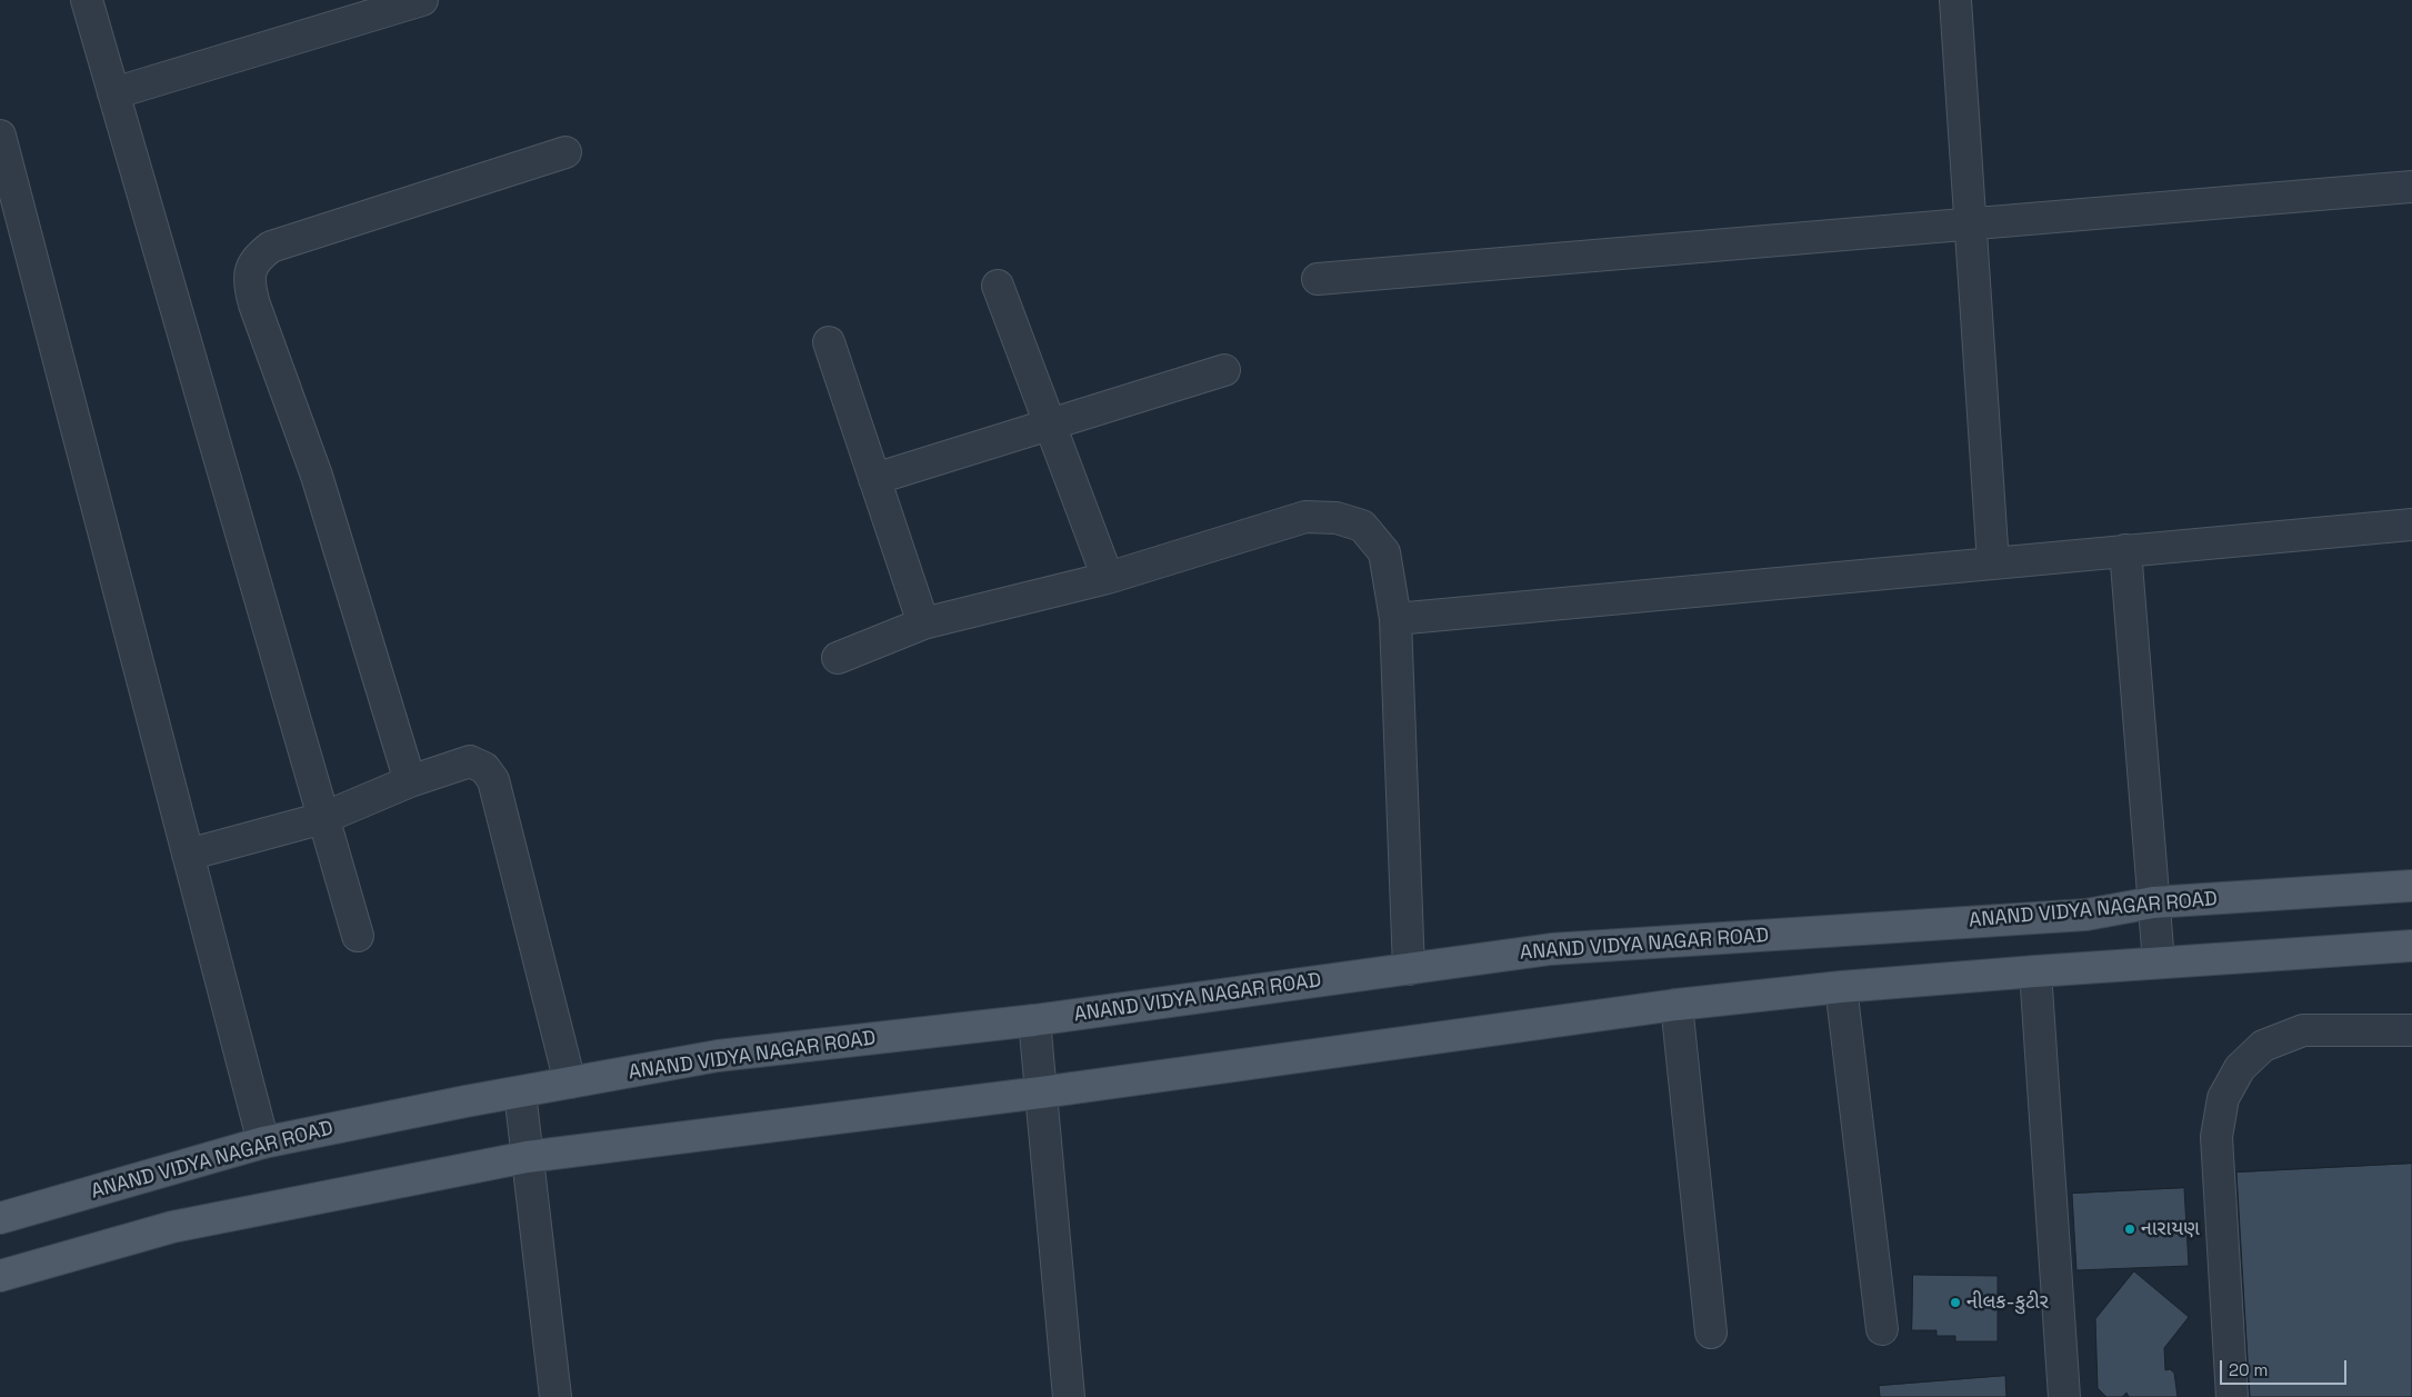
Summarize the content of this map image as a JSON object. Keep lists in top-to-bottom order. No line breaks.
{"streets":{"main road":["ANAND VIDYA NAGAR ROAD"]},"places":["નારાયણ","નીલક-કુટીર"],"scale_bar":"20 m"}
